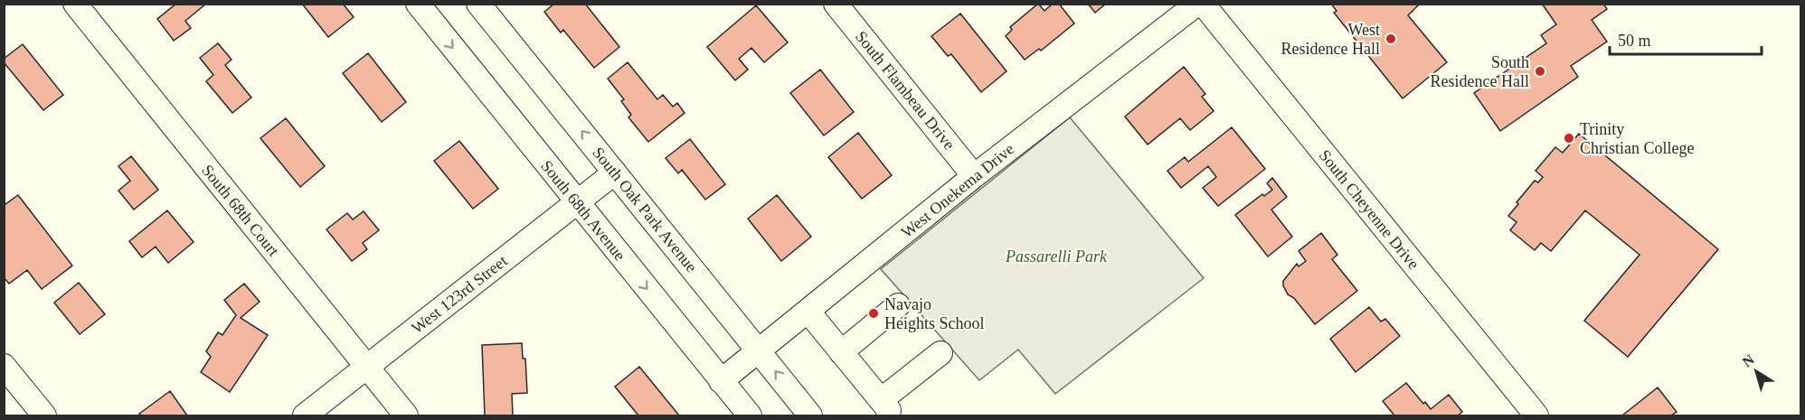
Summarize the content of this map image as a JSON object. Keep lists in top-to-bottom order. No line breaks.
{"streets":{"street":["South Flambeau Drive","West Onekema Drive","South Oak Park Avenue","South Cheyenne Drive","South 68th Court","South 68th Avenue","West 123rd Street"]},"crossings":[["South Flambeau Drive","West Onekema Drive"],["West Onekema Drive","South Oak Park Avenue"],["West Onekema Drive","South 68th Avenue"],["South Oak Park Avenue","West 123rd Street"],["South 68th Court","West 123rd Street"],["South 68th Avenue","West 123rd Street"]],"one_way":["South Oak Park Avenue","South 68th Avenue"],"parks":["Passarelli Park"],"places":["West Residence Hall","South Residence Hall","Trinity Christian College","Navajo Heights School"],"scale_bar":"50 m","north":"top left"}
